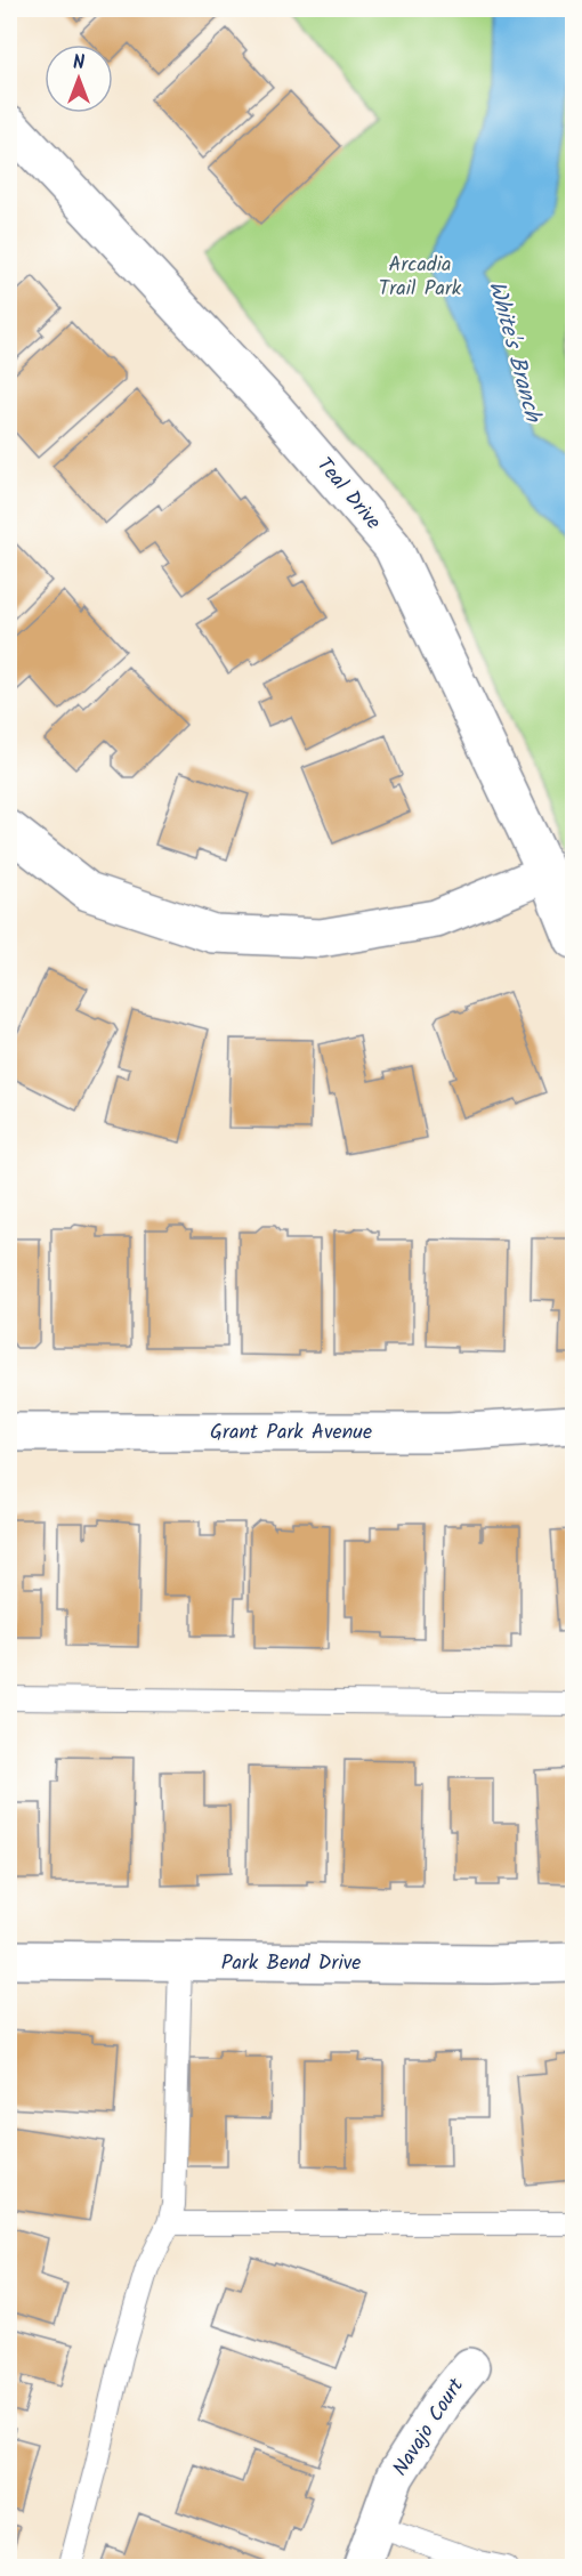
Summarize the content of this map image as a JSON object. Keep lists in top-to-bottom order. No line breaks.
{"streets":{"street":["Teal Drive","Grant Park Avenue","Park Bend Drive","Navajo Court"]},"water":["White's Branch"],"parks":["Arcadia Trail Park"],"north":"top"}
